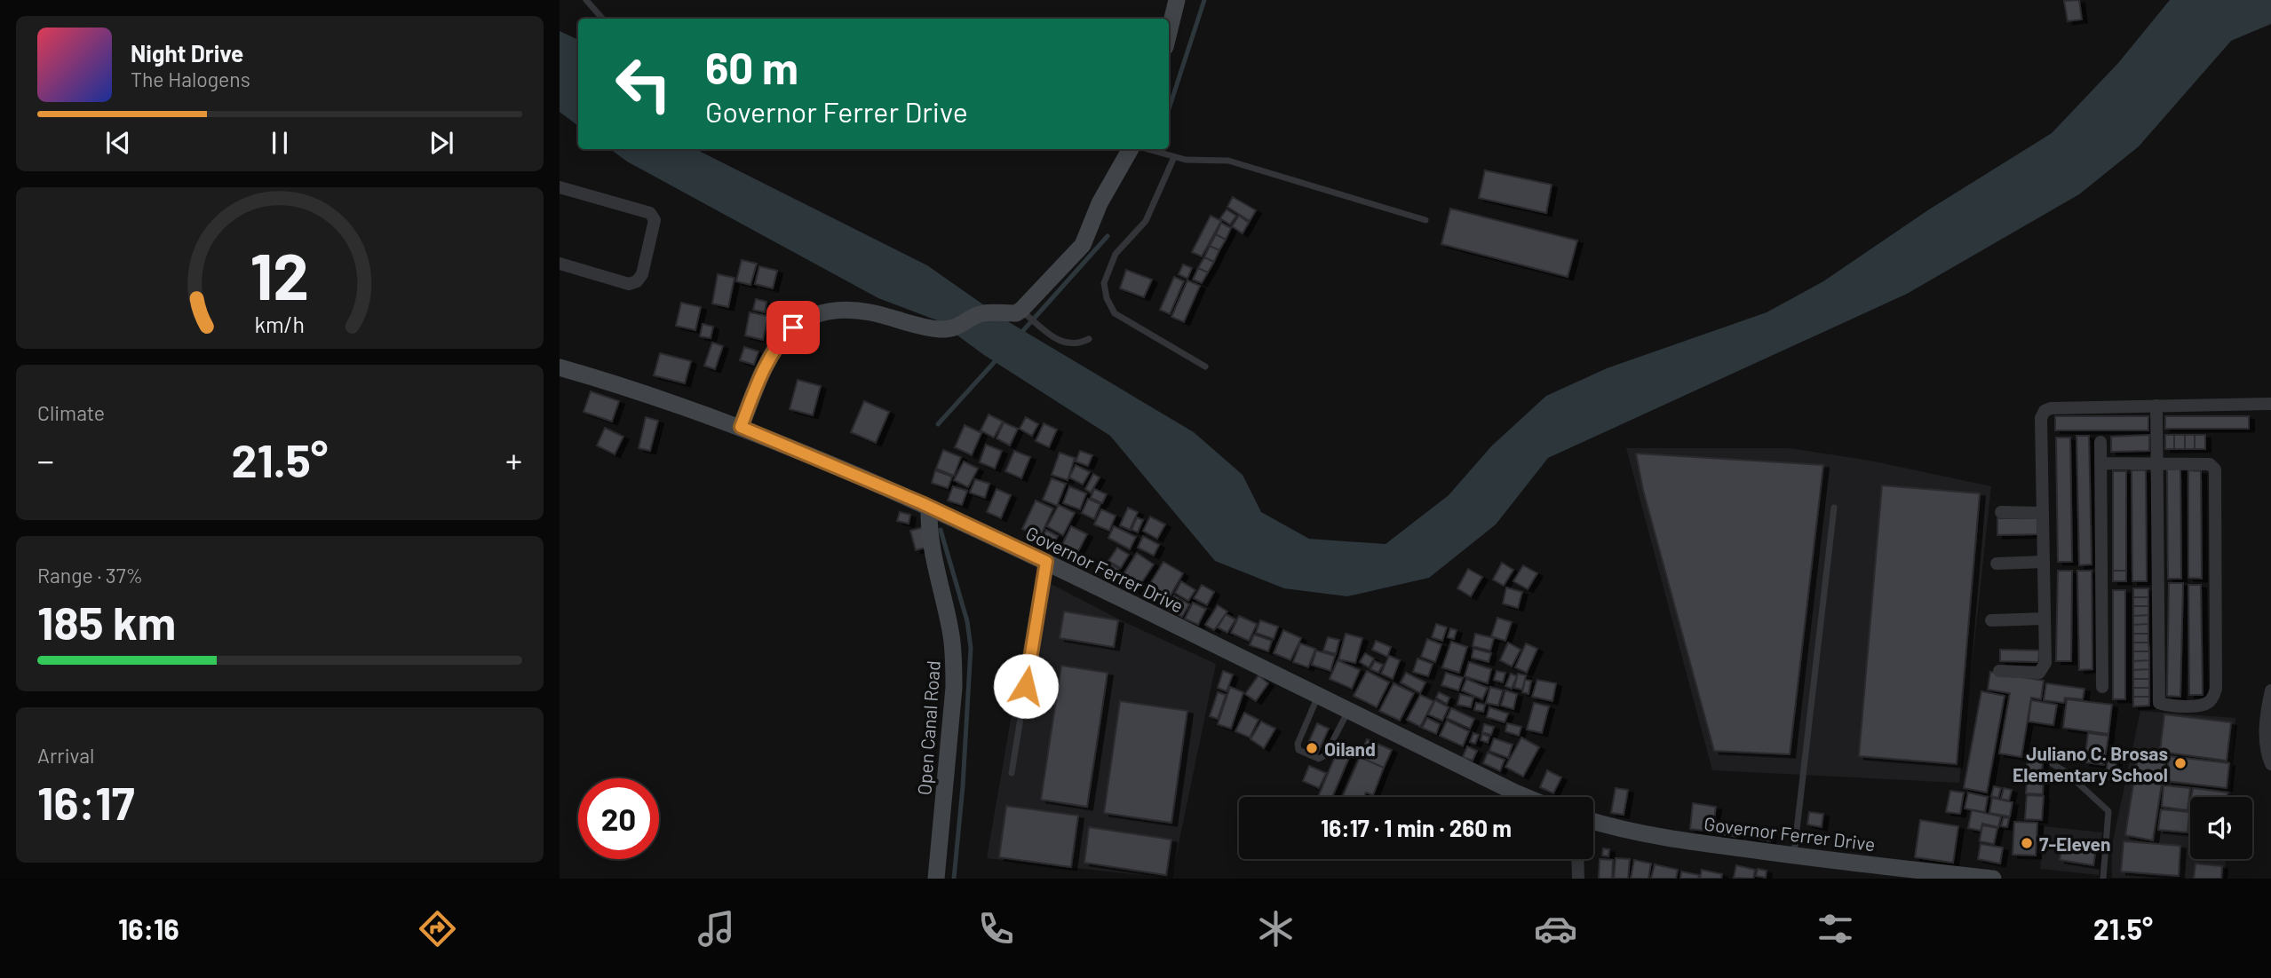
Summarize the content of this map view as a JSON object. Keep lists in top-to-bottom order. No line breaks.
{"streets":{"main road":["Governor Ferrer Drive","Open Canal Road"]},"crossings":[["Governor Ferrer Drive","Open Canal Road"]],"places":["Oiland","Juliano C. Brosas Elementary School","7-Eleven"],"page":{"turn":["60 m","Governor Ferrer Drive"],"song":["Night Drive","The Halogens"],"tile":["Climate",["Range · 37%","185 km"],["Arrival","16:17"]],"heat":["−","21.5°","+"],"limit":"20","trip":"16:17 · 1 min · 260 m","tabs":["16:16","21.5°"],"gauge":["12","km/h"]}}
